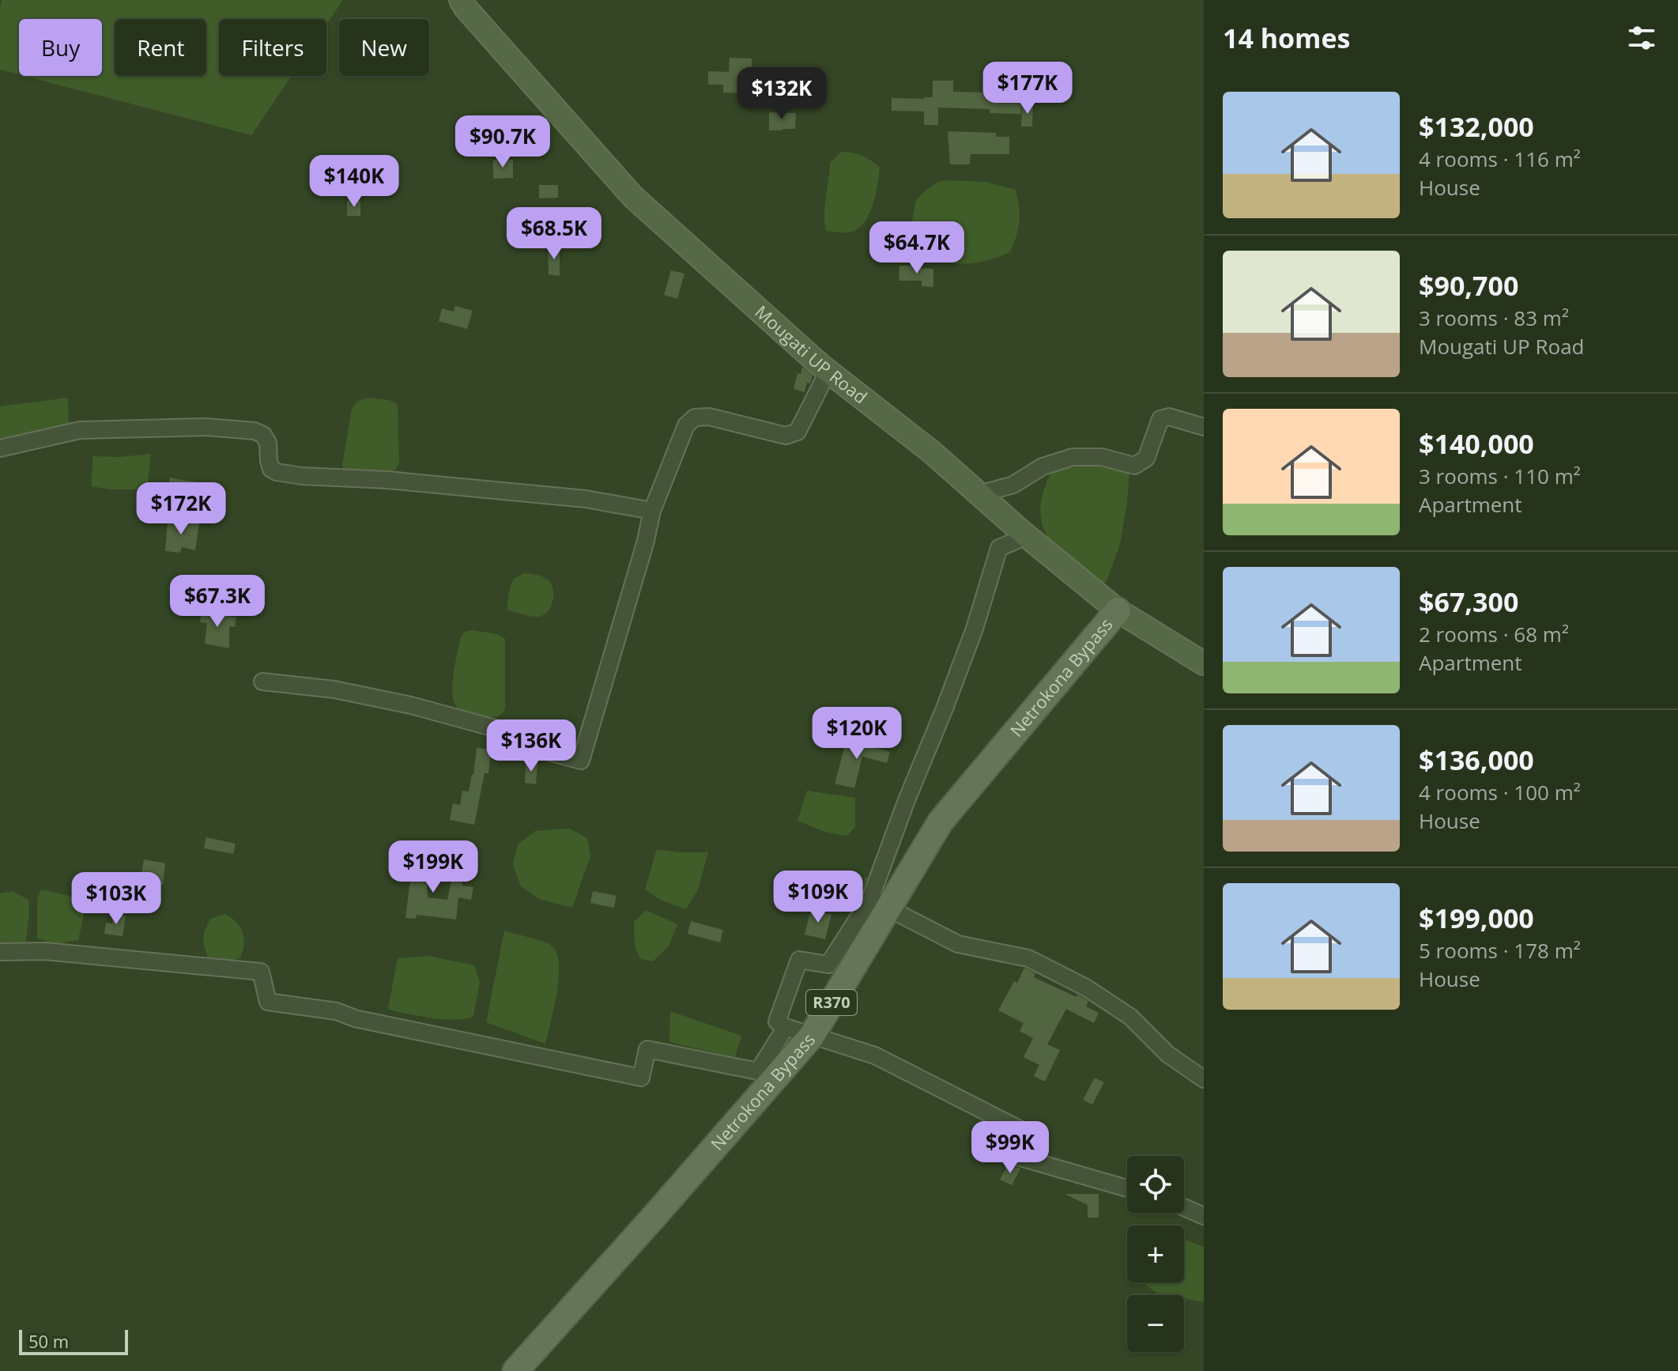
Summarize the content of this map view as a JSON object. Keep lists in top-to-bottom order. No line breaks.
{"streets":{"main road":["Netrokona Bypass","R370"],"street":["Mougati UP Road"]},"crossings":[["Mougati UP Road","Netrokona Bypass"]],"scale_bar":"50 m","page":{"heading":"14 homes","chip":["Buy","Rent","Filters","New"],"price":["$177K","$132K","$90.7K","$140K","$68.5K","$64.7K","$172K","$67.3K","$120K","$136K","$199K","$109K","$103K","$99K"],"list":[{"name":"$132,000","note":"4 rooms · 116 m² · House"},{"name":"$90,700","note":"3 rooms · 83 m² · Mougati UP Road"},{"name":"$140,000","note":"3 rooms · 110 m² · Apartment"},{"name":"$67,300","note":"2 rooms · 68 m² · Apartment"},{"name":"$136,000","note":"4 rooms · 100 m² · House"},{"name":"$199,000","note":"5 rooms · 178 m² · House"}],"map_buttons":["+","−"],"scale":"50 m"}}
